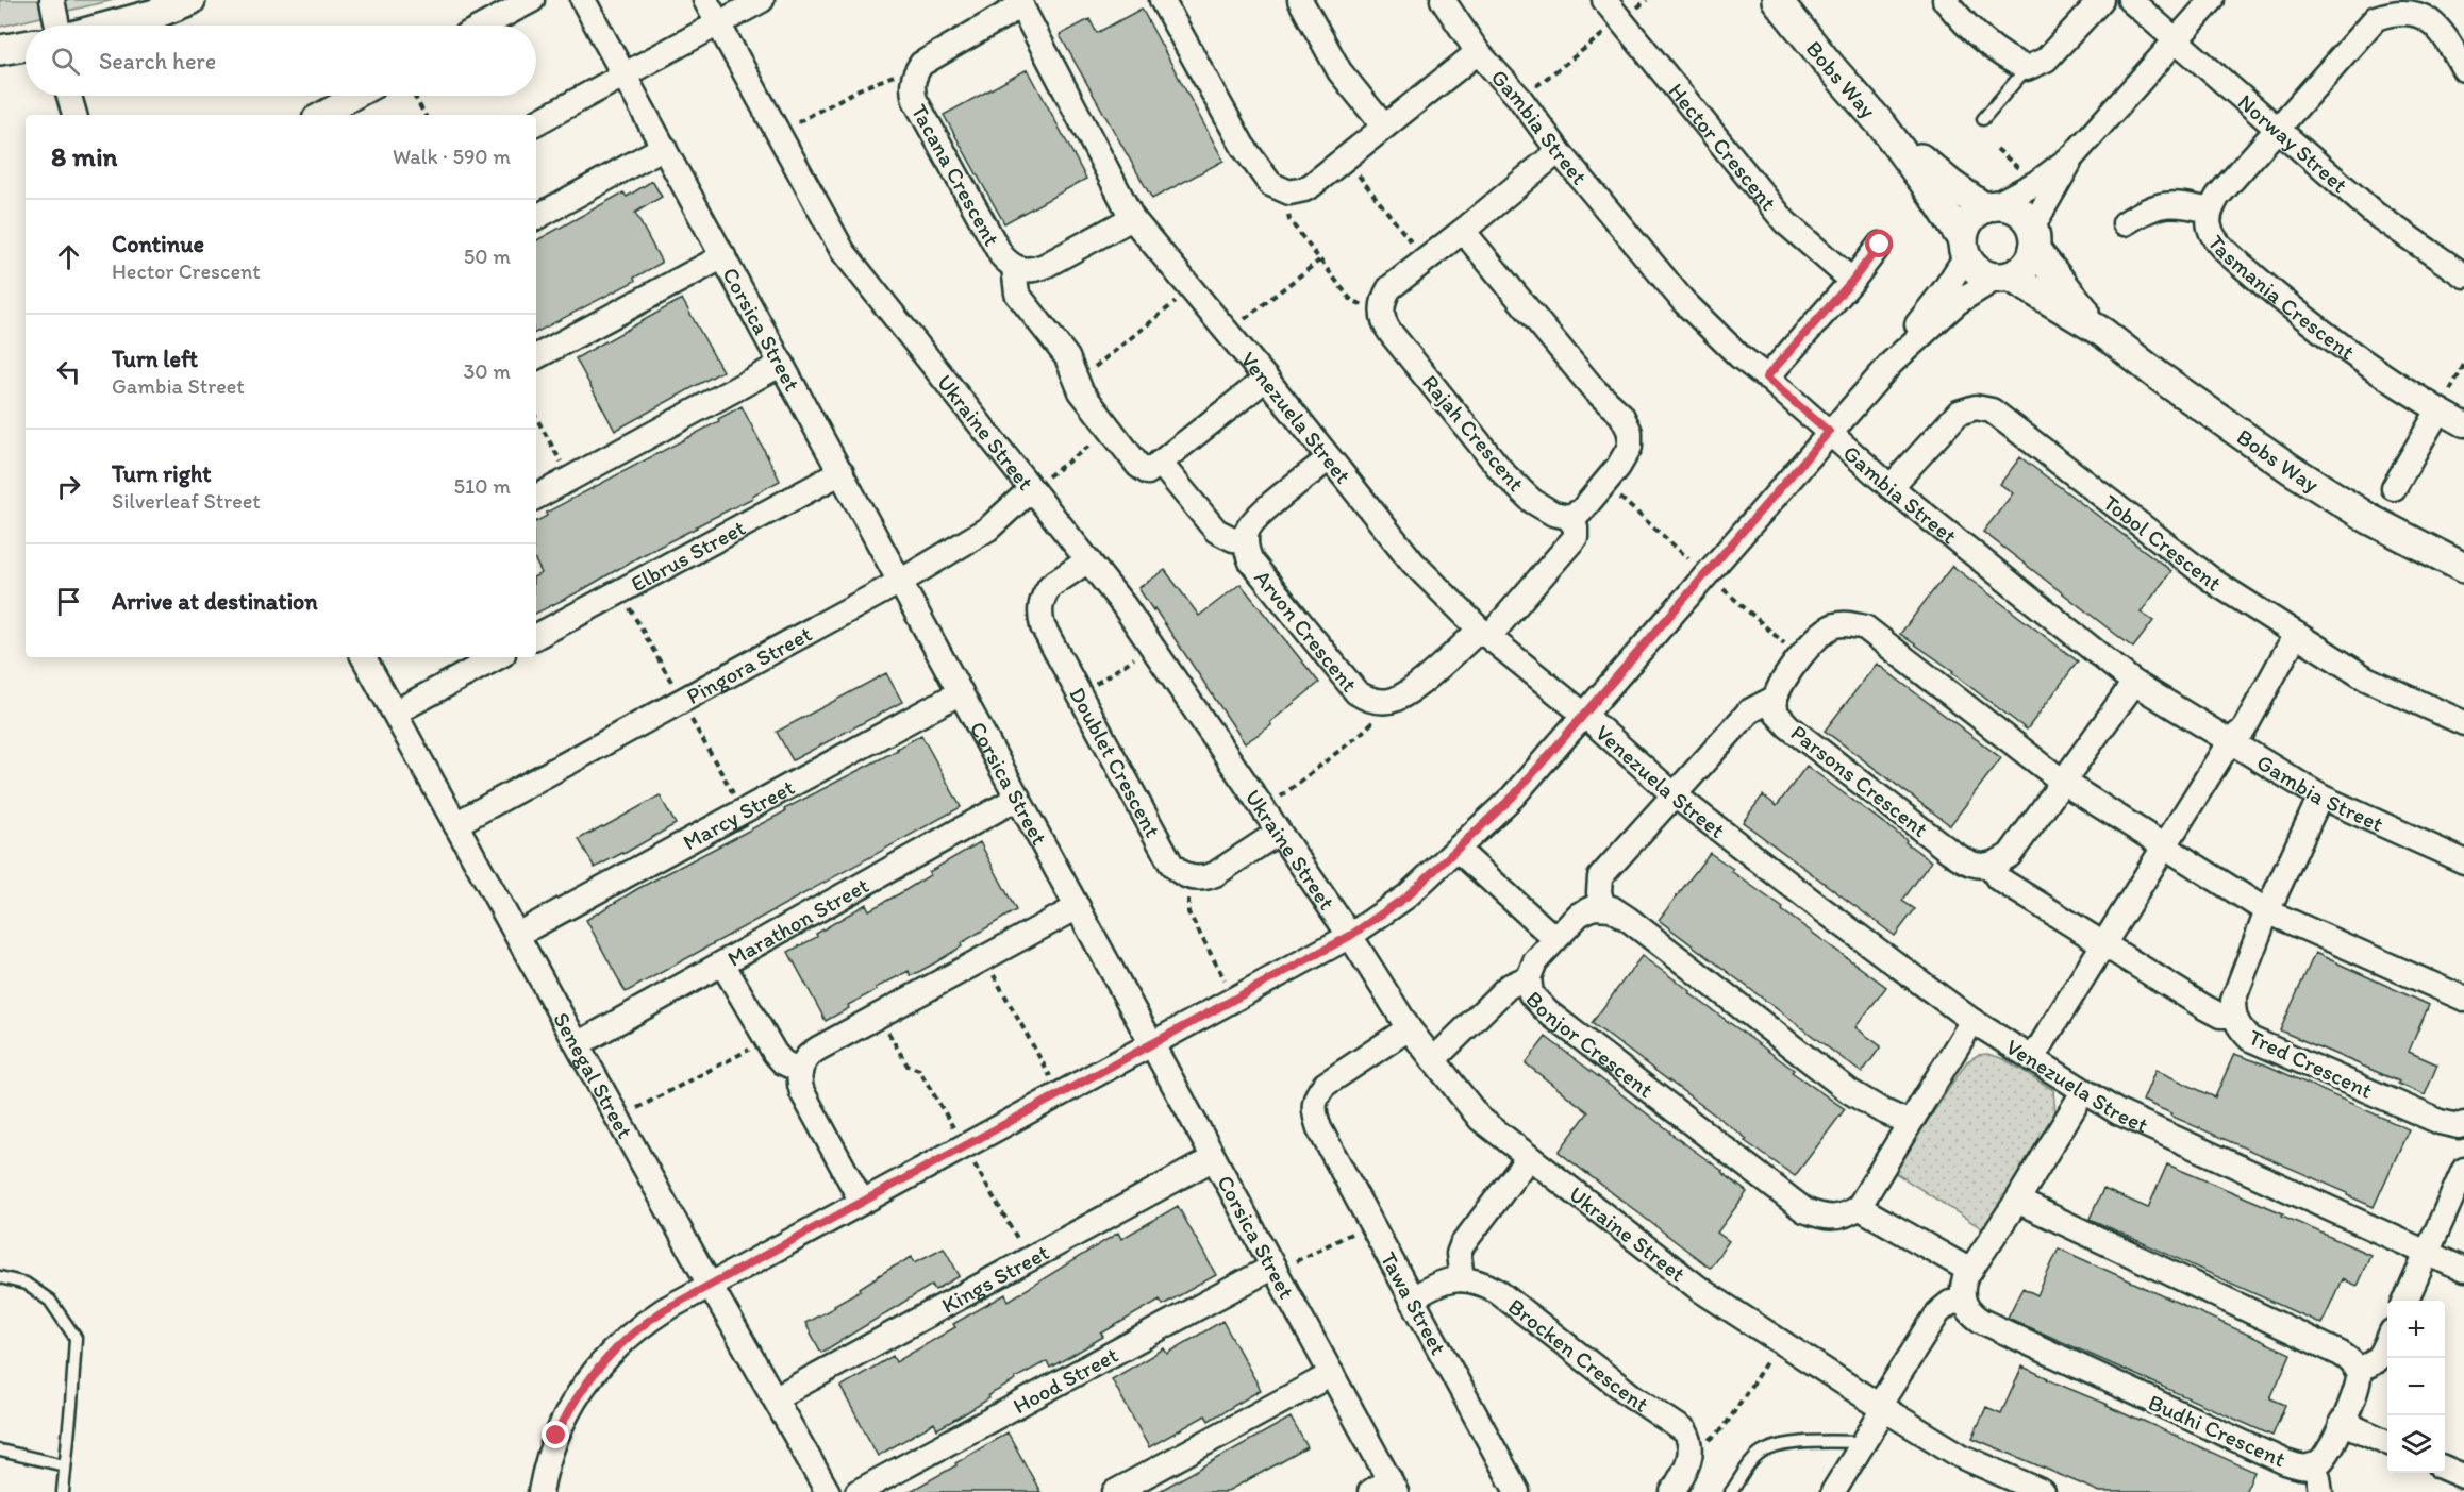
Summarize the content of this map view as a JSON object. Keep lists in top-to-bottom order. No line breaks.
{"streets":{"street":["Bobs Way","Gambia Street","Norway Street","Hector Crescent","Tacana Crescent","Tasmania Crescent","Corsica Street","Venezuela Street","Ukraine Street","Rajah Crescent","Tobol Crescent","Elbrus Street","Arvon Crescent","Pingora Street","Doublet Crescent","Parsons Crescent","Marcy Street","Marathon Street","Bonjor Crescent","Tred Crescent","Senegal Street","Kings Street","Tawa Street","Brocken Crescent","Hood Street","Budhi Crescent"]},"crossings":[["Gambia Street","Rajah Crescent"],["Gambia Street","Tobol Crescent"],["Gambia Street","Tred Crescent"],["Norway Street","Tasmania Crescent"],["Tacana Crescent","Venezuela Street"],["Corsica Street","Elbrus Street"],["Corsica Street","Pingora Street"],["Corsica Street","Marcy Street"],["Corsica Street","Marathon Street"],["Corsica Street","Kings Street"],["Corsica Street","Hood Street"],["Venezuela Street","Arvon Crescent"],["Ukraine Street","Pingora Street"],["Ukraine Street","Doublet Crescent"],["Ukraine Street","Tawa Street"],["Rajah Crescent","Arvon Crescent"],["Pingora Street","Senegal Street"],["Parsons Crescent","Tred Crescent"],["Marcy Street","Senegal Street"],["Marathon Street","Senegal Street"],["Senegal Street","Kings Street"],["Tawa Street","Brocken Crescent"]],"page":{"search":"Search here","heading":["8 min","Walk · 590 m"],"list":[["Continue","Hector Crescent","50 m"],["Turn left","Gambia Street","30 m"],["Turn right","Silverleaf Street","510 m"],"Arrive at destination"],"map_buttons":["+","−"]}}
